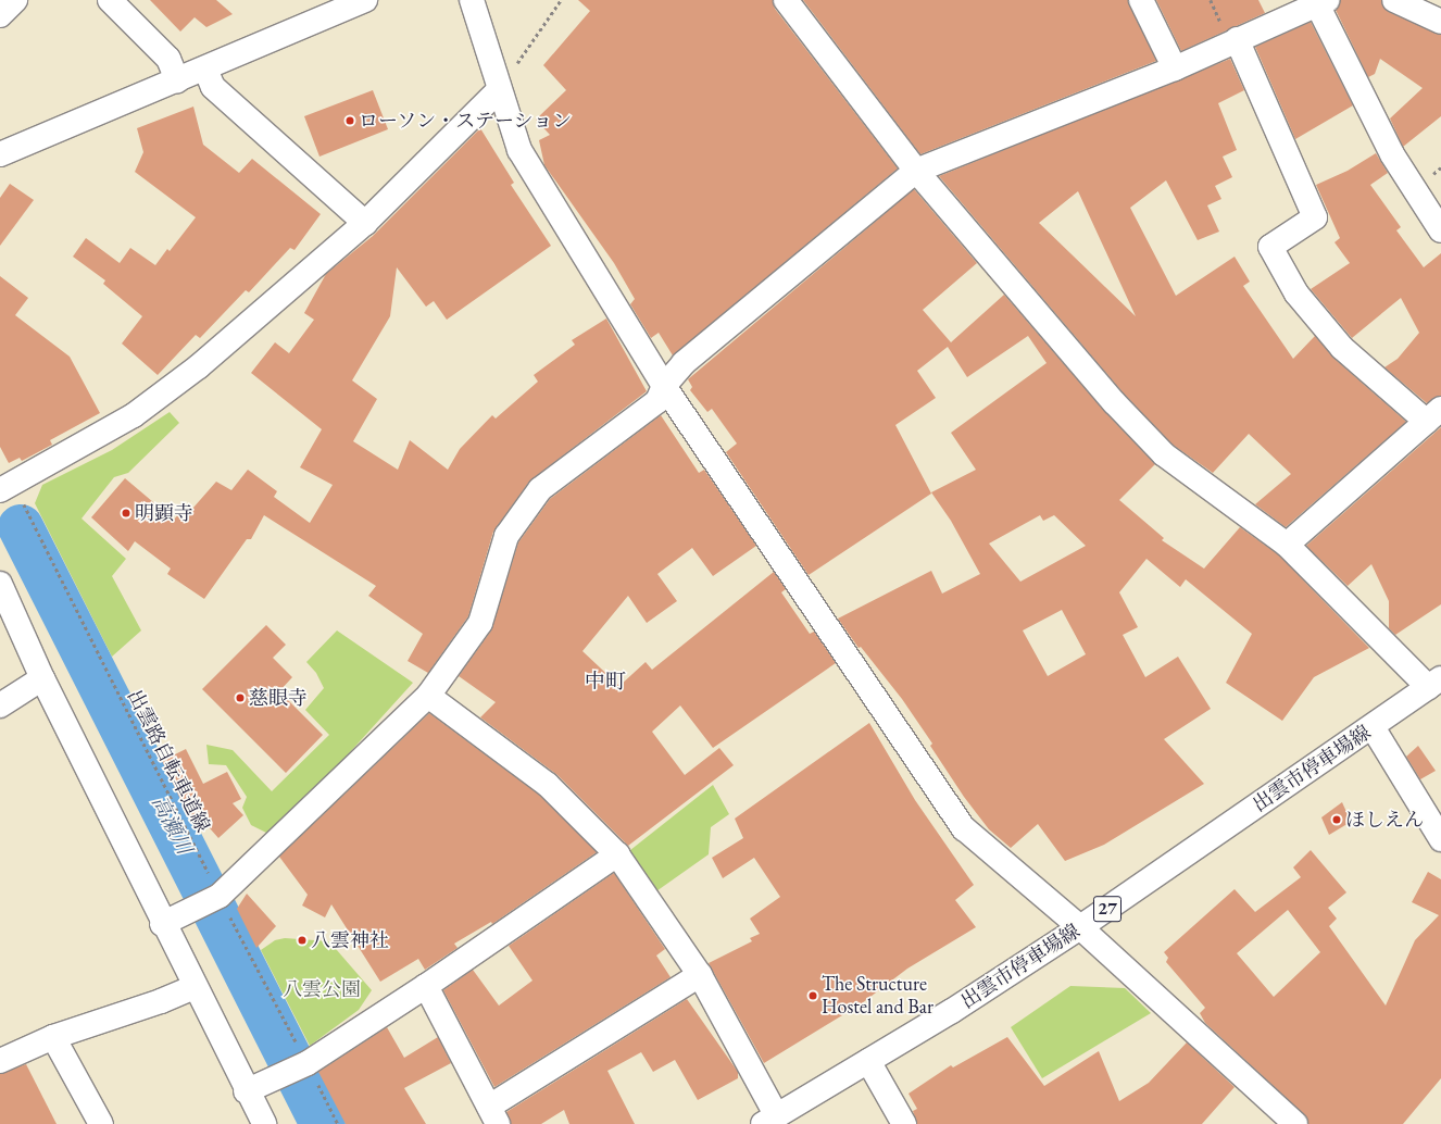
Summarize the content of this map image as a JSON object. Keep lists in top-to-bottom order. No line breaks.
{"streets":{"street":["出雲市停車場線","27"],"path":["出雲路自転車道線"]},"districts":["中町"],"water":["高瀬川"],"parks":["八雲公園"],"places":["ローソン・ステーション","明顕寺","慈眼寺","ほしえん","八雲神社","The Structure Hostel and Bar"]}
